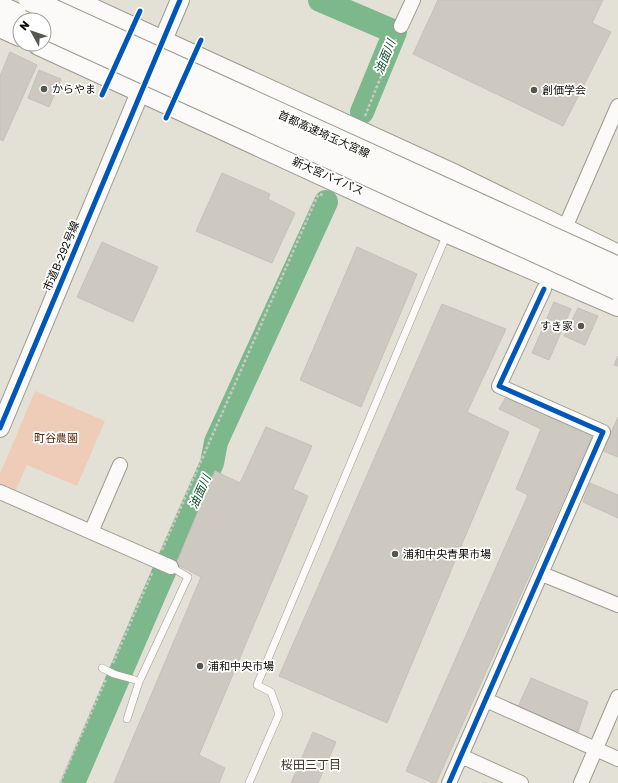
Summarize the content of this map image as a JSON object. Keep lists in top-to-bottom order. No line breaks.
{"streets":{"highway":["首都高速埼玉大宮線","新大宮バイパス"],"street":["市道B-292号線"]},"crossings":[["新大宮バイパス","市道B-292号線"]],"districts":["桜田三丁目"],"water":["油面川"],"parks":["町谷農園"],"places":["からやま","創価学会","すき家","浦和中央青果市場","浦和中央市場"],"north":"top left"}
